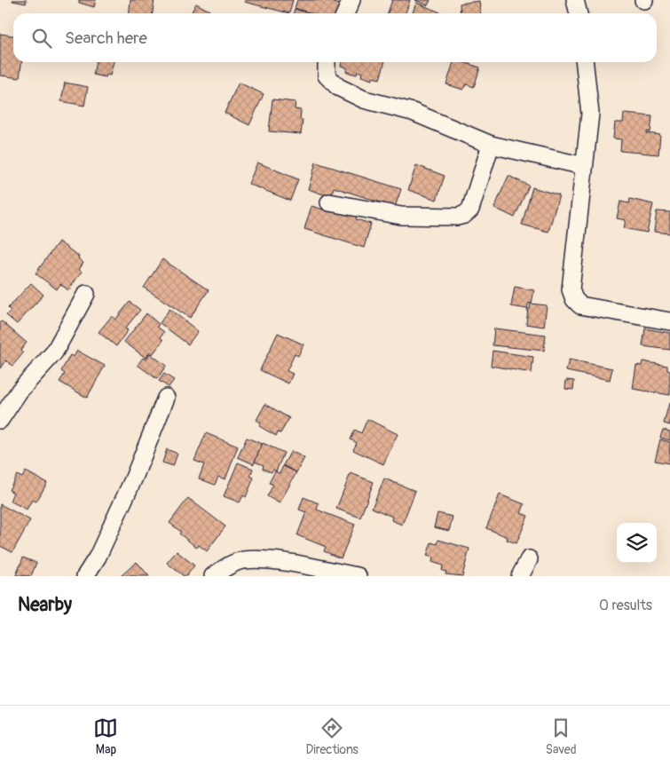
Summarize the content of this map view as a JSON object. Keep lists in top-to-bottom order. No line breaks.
{"page":{"search":"Search here","heading":["Nearby","0 results"],"nav":["Map","Directions","Saved"]}}
